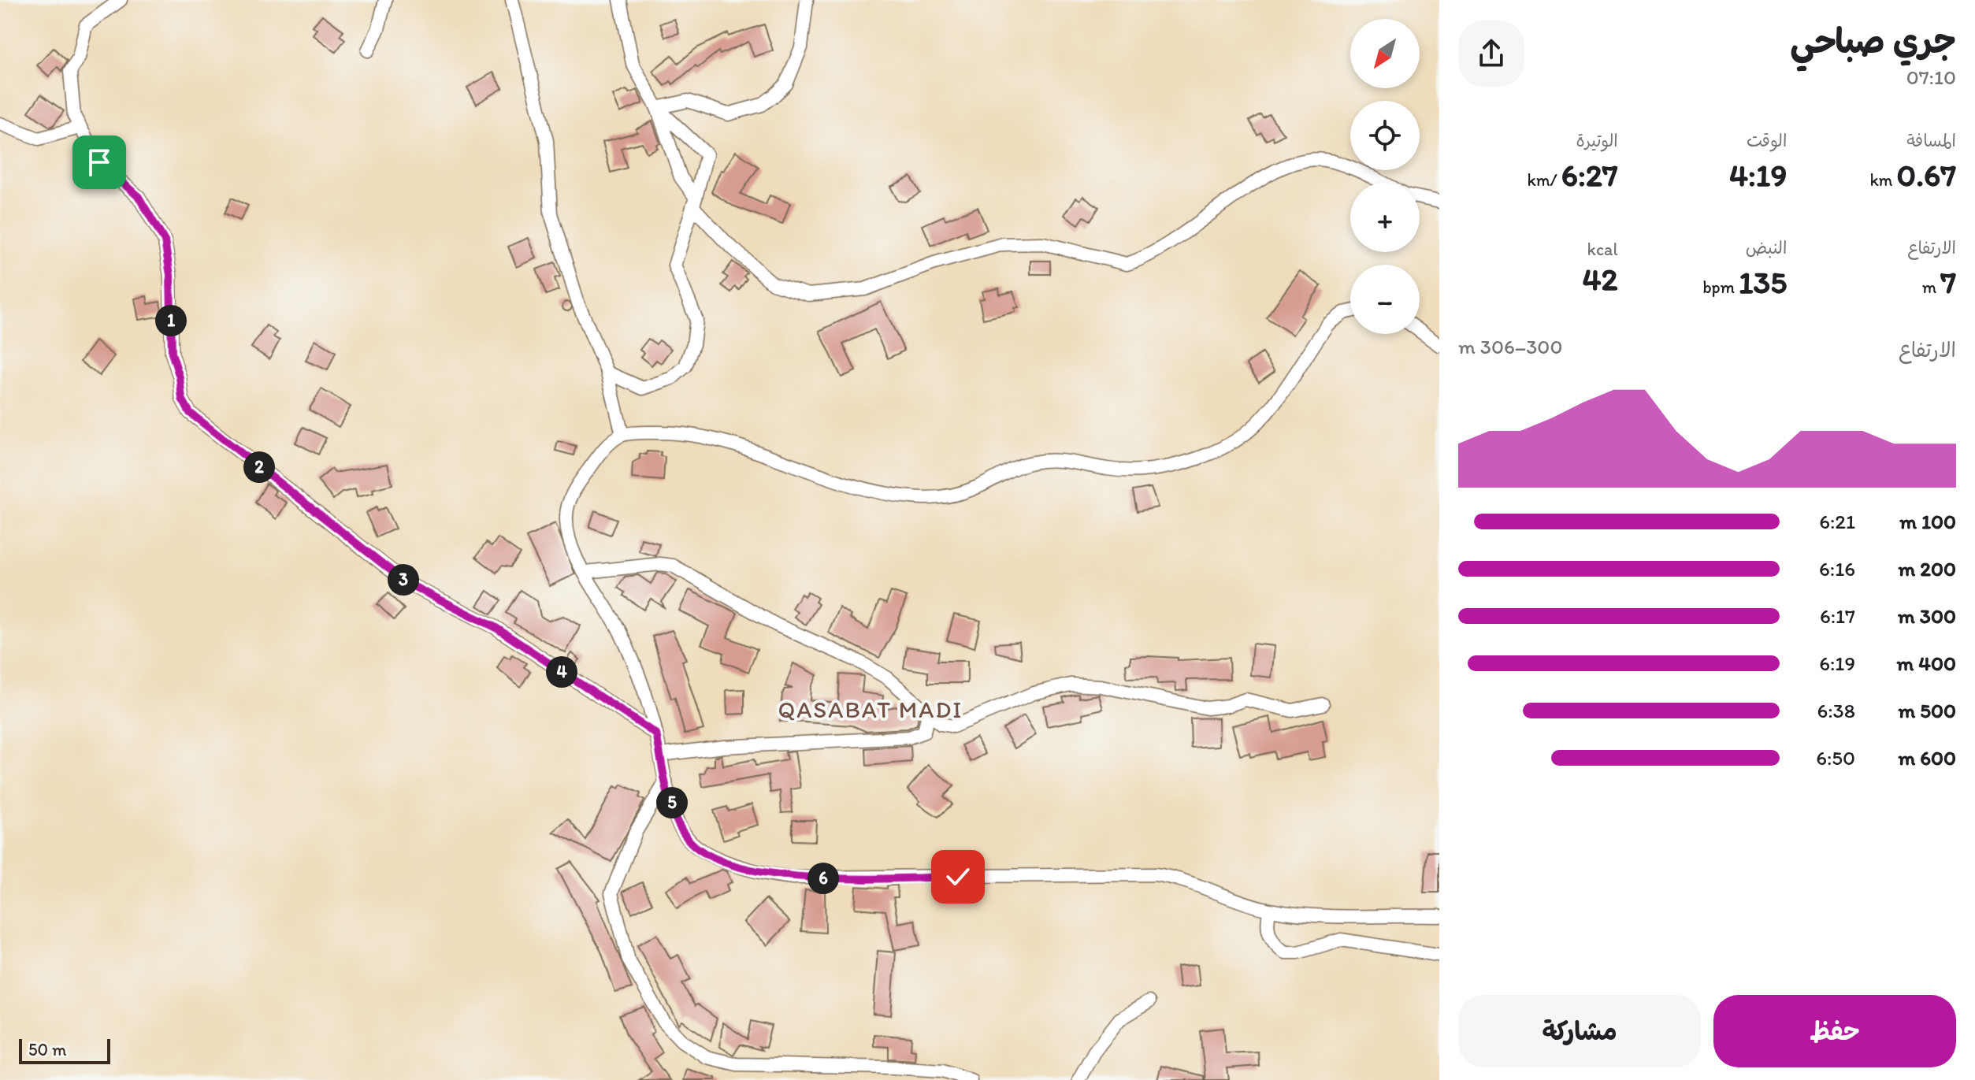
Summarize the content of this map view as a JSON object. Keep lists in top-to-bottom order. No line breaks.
{"districts":["QASABAT MADI"],"scale_bar":"50 m","north":"bottom left","page":{"heading":["جري صباحي","07:10"],"map_buttons":["+","−"],"stats":[["المسافة","0.67 km"],["الوقت","4:19"],["الوتيرة","6:27 /km"],["الارتفاع","7 m"],["النبض","135 bpm"],["kcal","42"]],"pins":["1","2","3","4","5","6"],"chart":["الارتفاع","300–306 m"],"list":[{"name":"100 m","note":"6:21"},{"name":"200 m","note":"6:16"},{"name":"300 m","note":"6:17"},{"name":"400 m","note":"6:19"},{"name":"500 m","note":"6:38"},{"name":"600 m","note":"6:50"}],"buttons":["حفظ","مشاركة"],"scale":"50 m"}}
